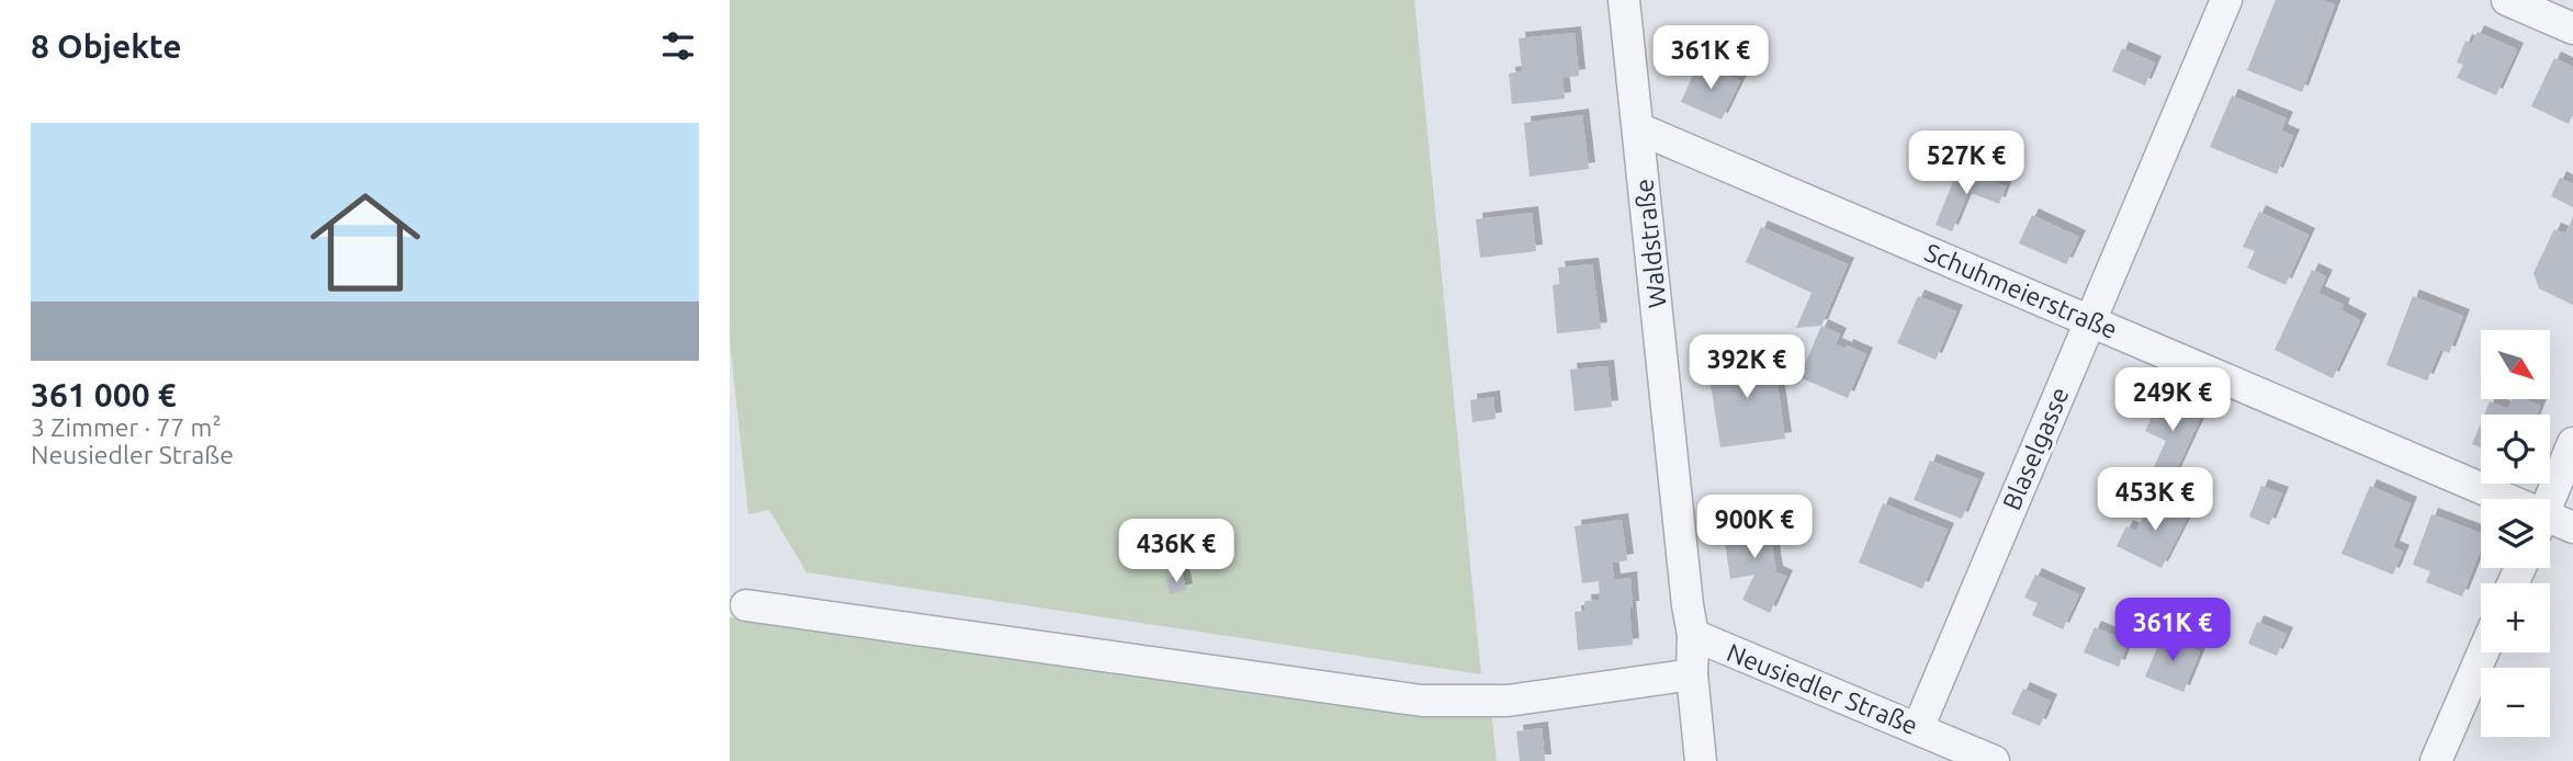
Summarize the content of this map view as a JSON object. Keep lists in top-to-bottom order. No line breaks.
{"streets":{"street":["Waldstraße","Schuhmeierstraße","Blaselgasse","Neusiedler Straße"]},"crossings":[["Waldstraße","Schuhmeierstraße"],["Waldstraße","Neusiedler Straße"],["Schuhmeierstraße","Blaselgasse"],["Blaselgasse","Neusiedler Straße"]],"north":"bottom right","page":{"heading":"8 Objekte","price":["361K €","527K €","392K €","249K €","453K €","900K €","436K €","361K €"],"list":[{"name":"361 000 €","note":"3 Zimmer · 77 m² · Neusiedler Straße"}],"map_buttons":["+","−"]}}
